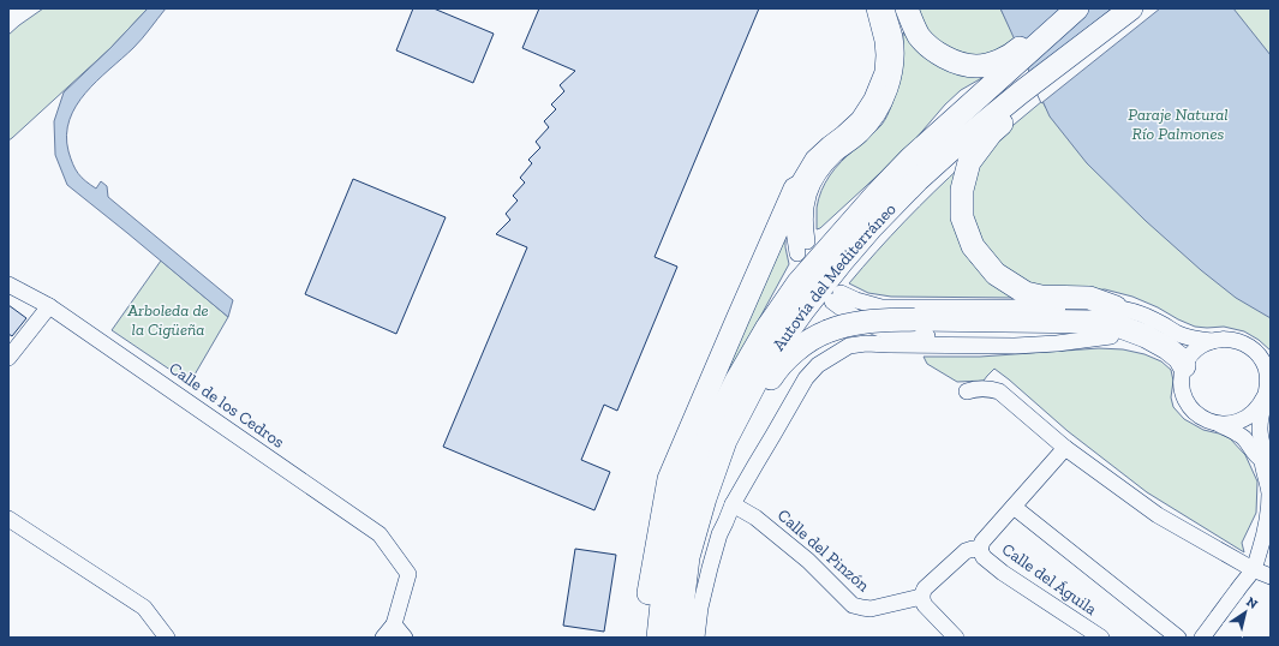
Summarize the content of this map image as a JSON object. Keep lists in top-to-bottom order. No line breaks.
{"streets":{"highway":["Autovía del Mediterráneo"],"street":["Calle de los Cedros","Calle del Pinzón","Calle del Águila"]},"parks":["Paraje Natural Río Palmones","Arboleda de la Cigüeña"],"north":"top right"}
